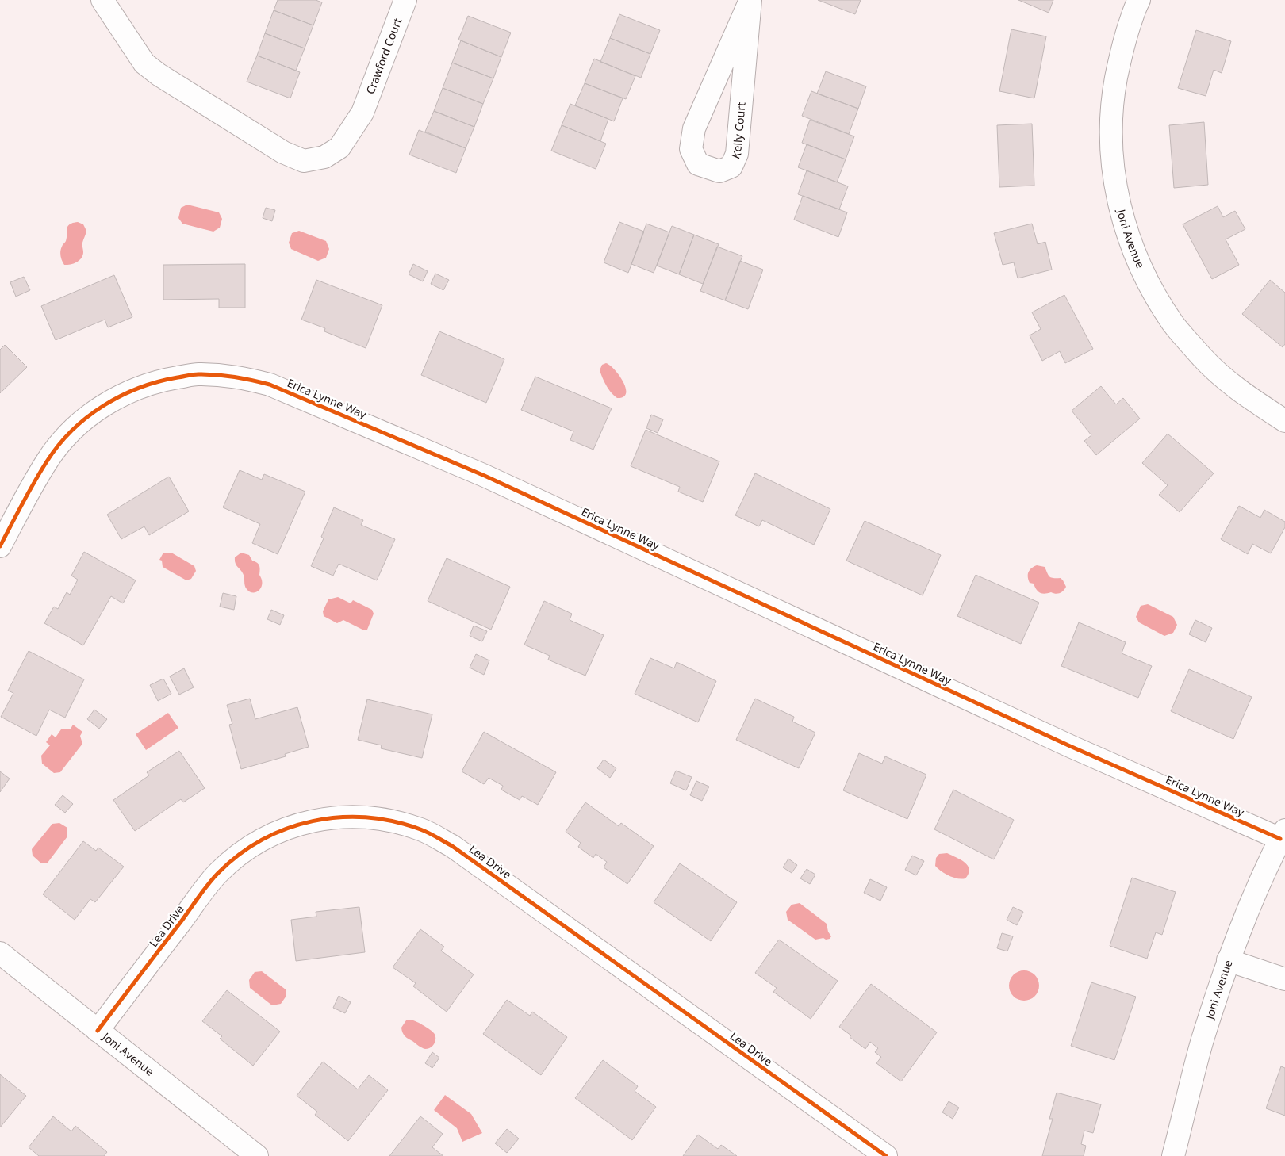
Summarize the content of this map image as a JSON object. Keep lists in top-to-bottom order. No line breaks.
{"streets":{"street":["Crawford Court","Kelly Court","Joni Avenue","Erica Lynne Way","Lea Drive"]},"crossings":[["Joni Avenue","Erica Lynne Way"],["Joni Avenue","Lea Drive"]]}
